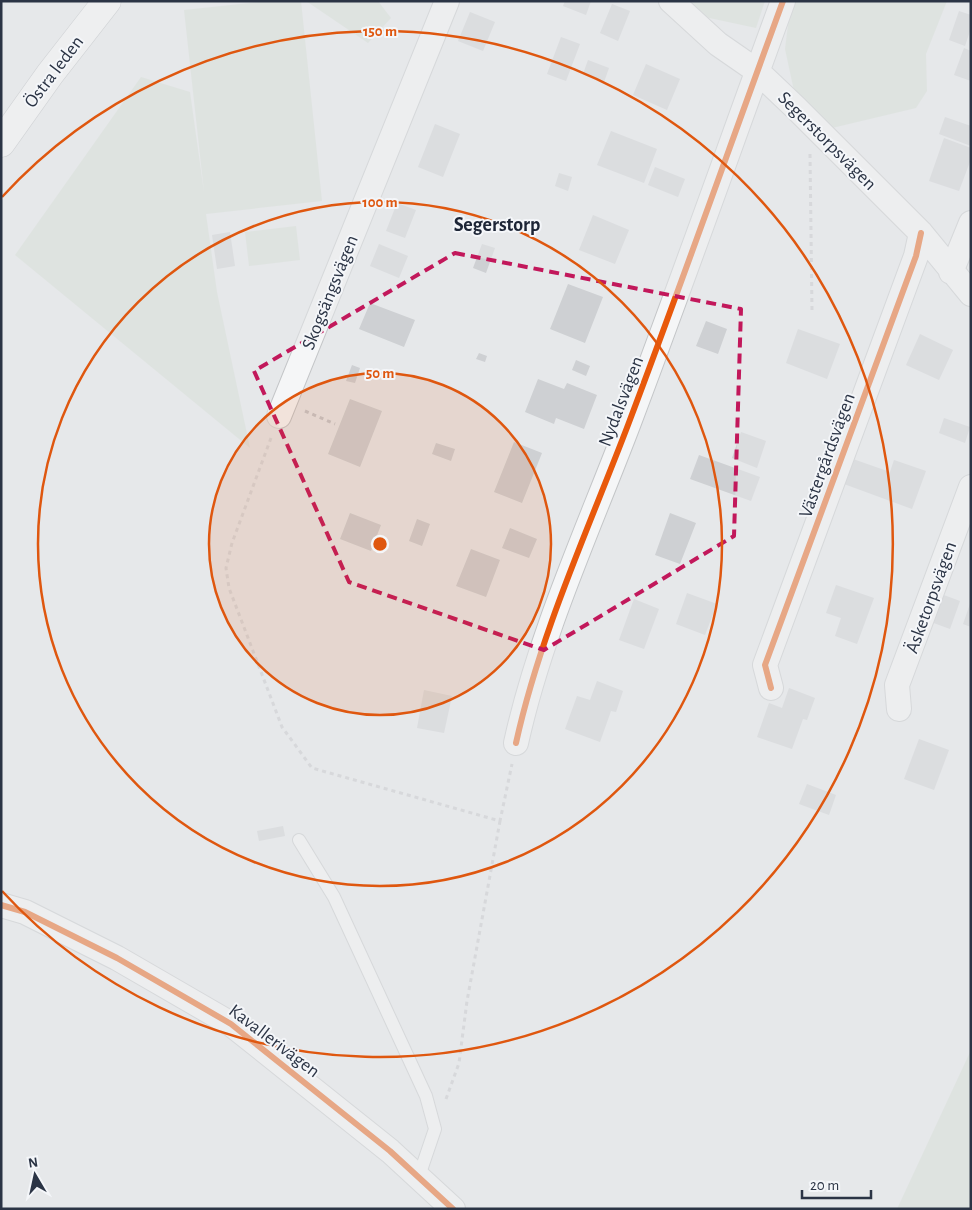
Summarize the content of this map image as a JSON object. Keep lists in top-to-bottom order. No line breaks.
{"streets":{"highway":["Östra leden"],"street":["Segerstorpsvägen","Skogsängsvägen","Nydalsvägen","Västergårdsvägen","Äsketorpsvägen","Kavallerivägen"]},"crossings":[["Segerstorpsvägen","Nydalsvägen"],["Segerstorpsvägen","Västergårdsvägen"]],"districts":["Segerstorp"],"scale_bar":"20 m","north":"top","rings":["150 m","100 m","50 m"]}
